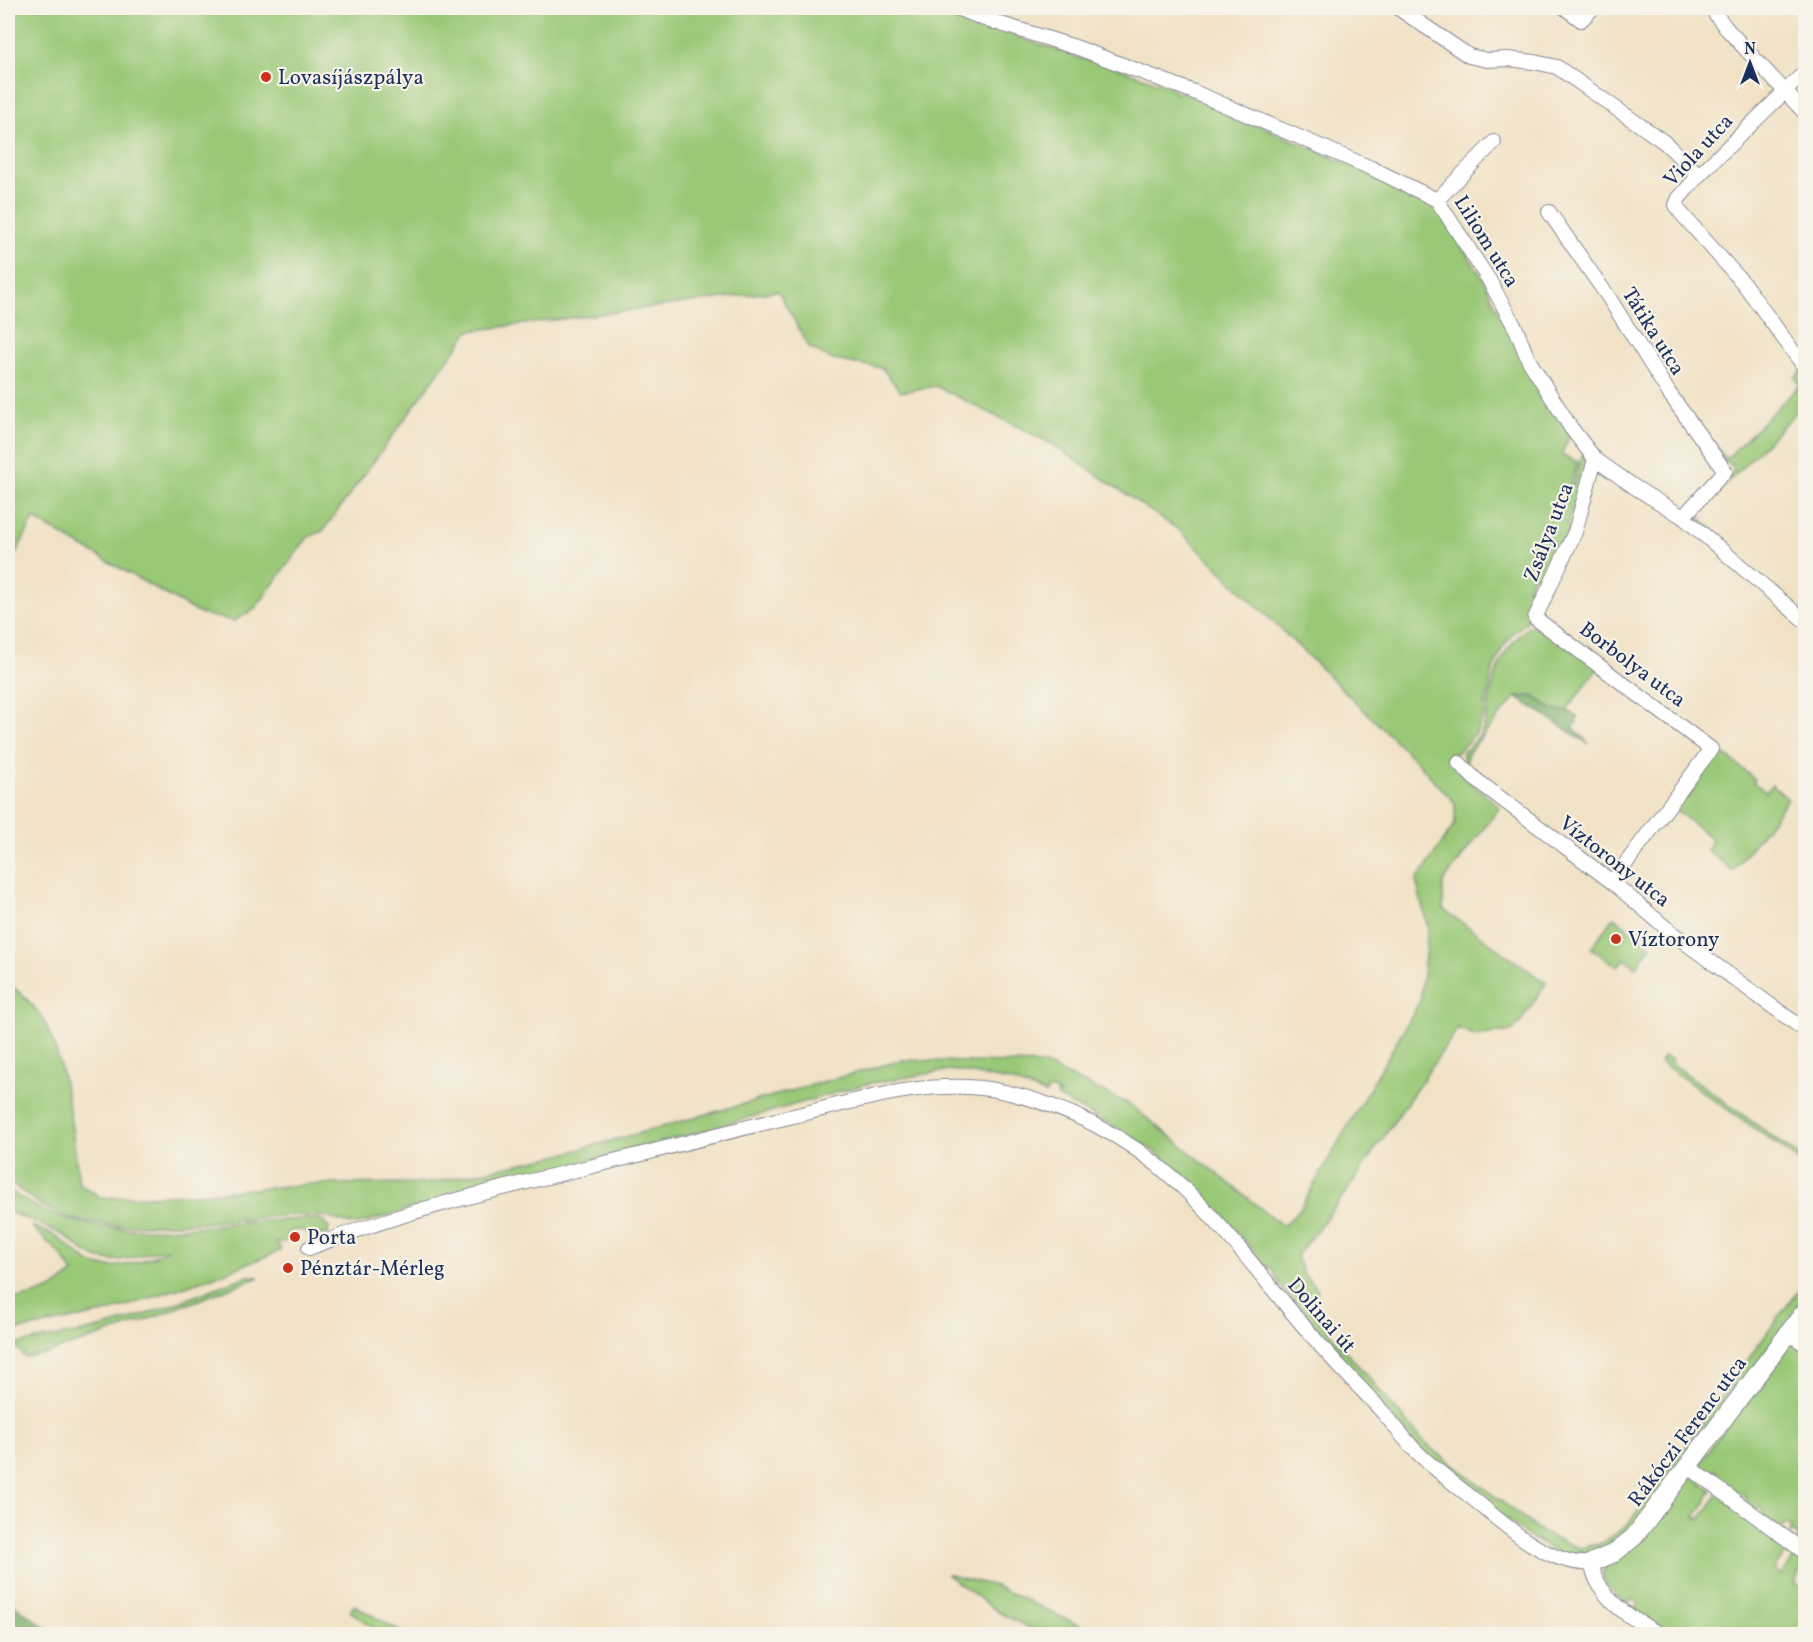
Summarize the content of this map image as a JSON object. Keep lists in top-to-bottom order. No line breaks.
{"streets":{"street":["Viola utca","Liliom utca","Tátika utca","Zsálya utca","Borbolya utca","Víztorony utca","Dolinai út","Rákóczi Ferenc utca"]},"crossings":[["Liliom utca","Tátika utca"],["Liliom utca","Zsálya utca"],["Zsálya utca","Borbolya utca"],["Borbolya utca","Víztorony utca"],["Dolinai út","Rákóczi Ferenc utca"]],"places":["Lovasíjászpálya","Víztorony","Porta","Pénztár-Mérleg"],"north":"top"}
